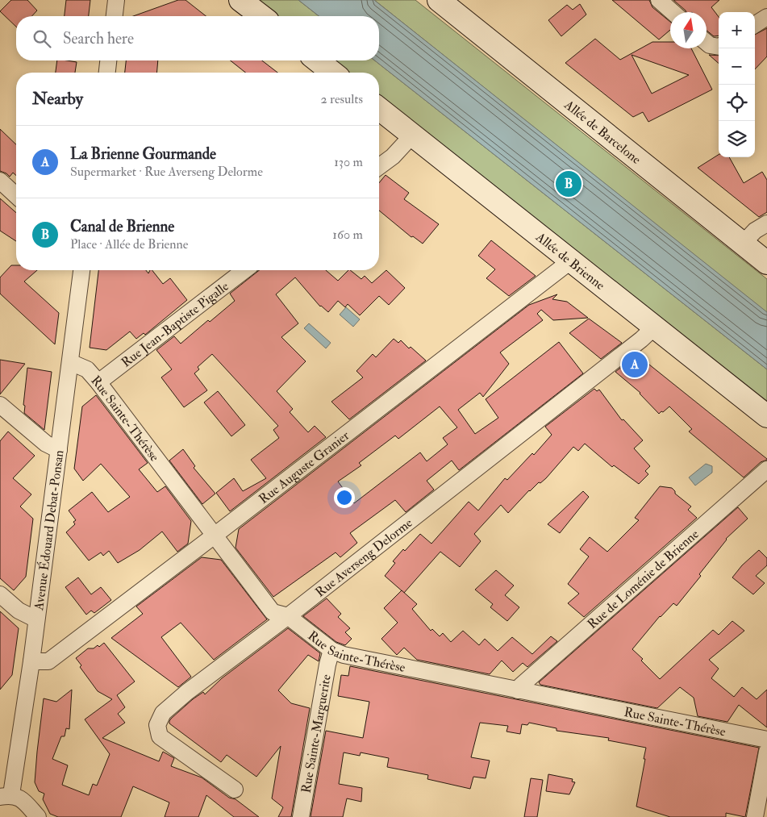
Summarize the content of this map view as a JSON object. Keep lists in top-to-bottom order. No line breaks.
{"streets":{"main road":["Allée de Barcelone","Allée de Brienne"],"street":["Rue Jean-Baptiste Pigalle","Rue Sainte-Thérèse","Rue Auguste Granier","Avenue Édouard Debat-Ponsan","Rue Averseng Delorme","Rue de Loménie de Brienne","Rue Sainte-Marguerite"]},"crossings":[["Allée de Brienne","Rue Auguste Granier"],["Allée de Brienne","Rue Averseng Delorme"],["Rue Jean-Baptiste Pigalle","Rue Sainte-Thérèse"],["Rue Sainte-Thérèse","Rue Auguste Granier"],["Rue Sainte-Thérèse","Avenue Édouard Debat-Ponsan"],["Rue Sainte-Thérèse","Rue Averseng Delorme"],["Rue Sainte-Thérèse","Rue de Loménie de Brienne"],["Rue Sainte-Thérèse","Rue Sainte-Marguerite"],["Rue Auguste Granier","Avenue Édouard Debat-Ponsan"]],"north":"top","page":{"map_buttons":["+","−"],"search":"Search here","heading":["Nearby","2 results"],"list":[{"mark":"A","name":"La Brienne Gourmande","note":"Supermarket · Rue Averseng Delorme","value":"130 m"},{"mark":"B","name":"Canal de Brienne","note":"Place · Allée de Brienne","value":"160 m"}],"pins":["B","A"]}}
